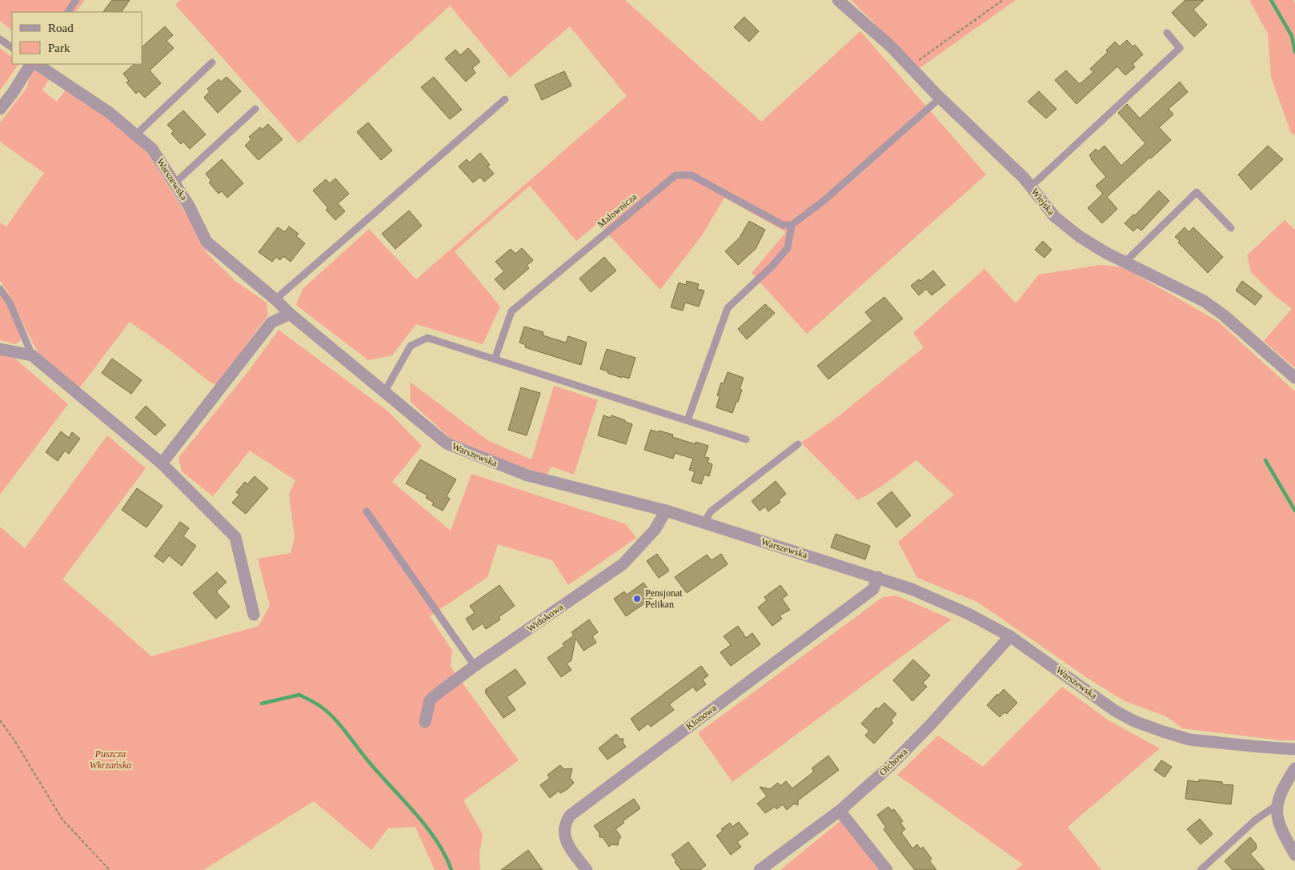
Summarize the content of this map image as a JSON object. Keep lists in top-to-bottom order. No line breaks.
{"streets":{"street":["Warszewska","Wiejska","Widokowa","Klonowa","Olchowa"],"lane":["Malownicza"]},"crossings":[["Warszewska","Widokowa"],["Warszewska","Klonowa"],["Warszewska","Olchowa"]],"parks":["Puszcza Wkrzańska"],"places":["Pensjonat Pelikan"],"legend":["Road","Park"]}
